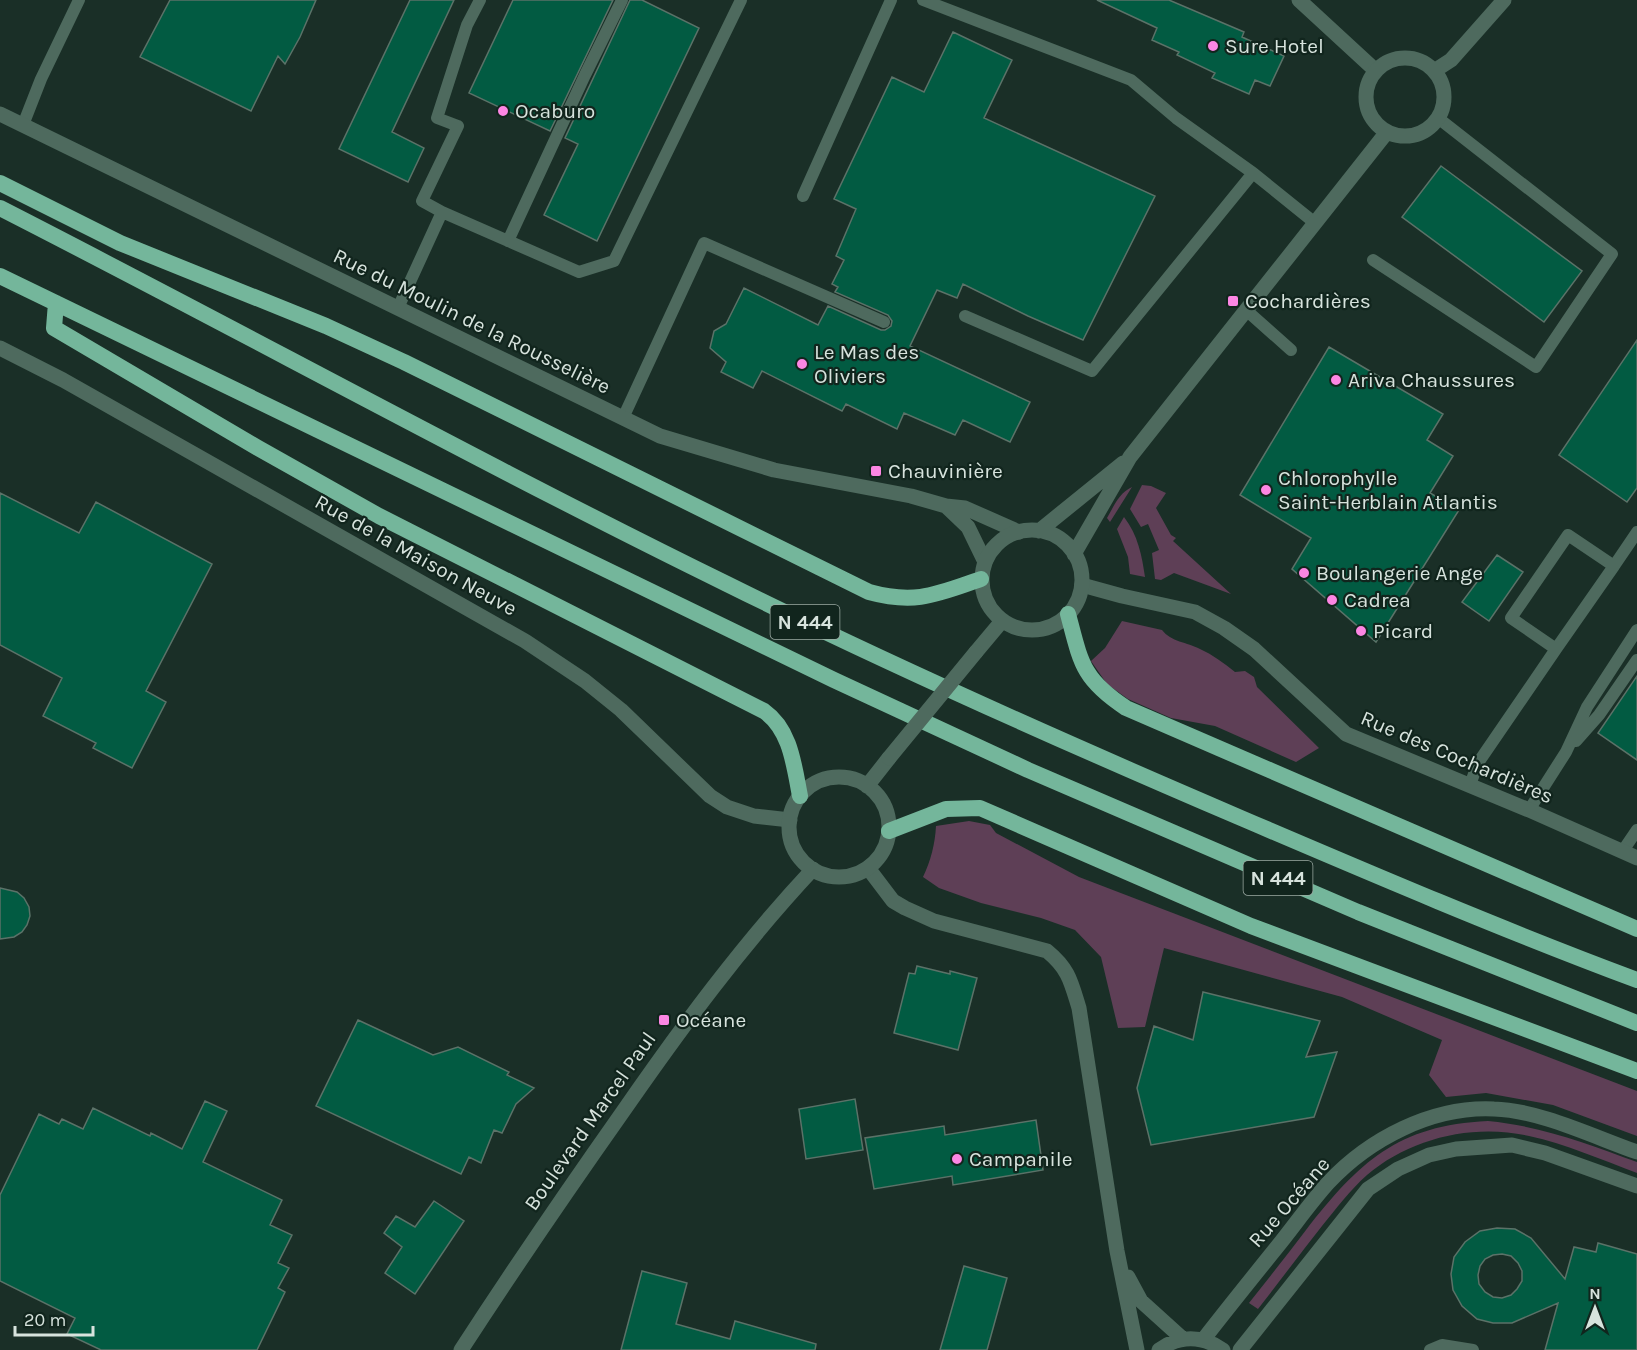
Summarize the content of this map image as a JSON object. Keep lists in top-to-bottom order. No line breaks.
{"streets":{"highway":["N 444"],"street":["Rue du Moulin de la Rousselière","Rue de la Maison Neuve","Rue des Cochardières","Boulevard Marcel Paul","Rue Océane"]},"crossings":[["Rue du Moulin de la Rousselière","Rue des Cochardières"],["Rue de la Maison Neuve","Boulevard Marcel Paul"]],"places":{"other":["Sure Hotel","Ocaburo","Le Mas des Oliviers","Ariva Chaussures","Chlorophylle Saint-Herblain Atlantis","Boulangerie Ange","Cadrea","Picard","Campanile"],"transit":["Cochardières","Chauvinière","Océane"]},"scale_bar":"20 m","north":"top"}
